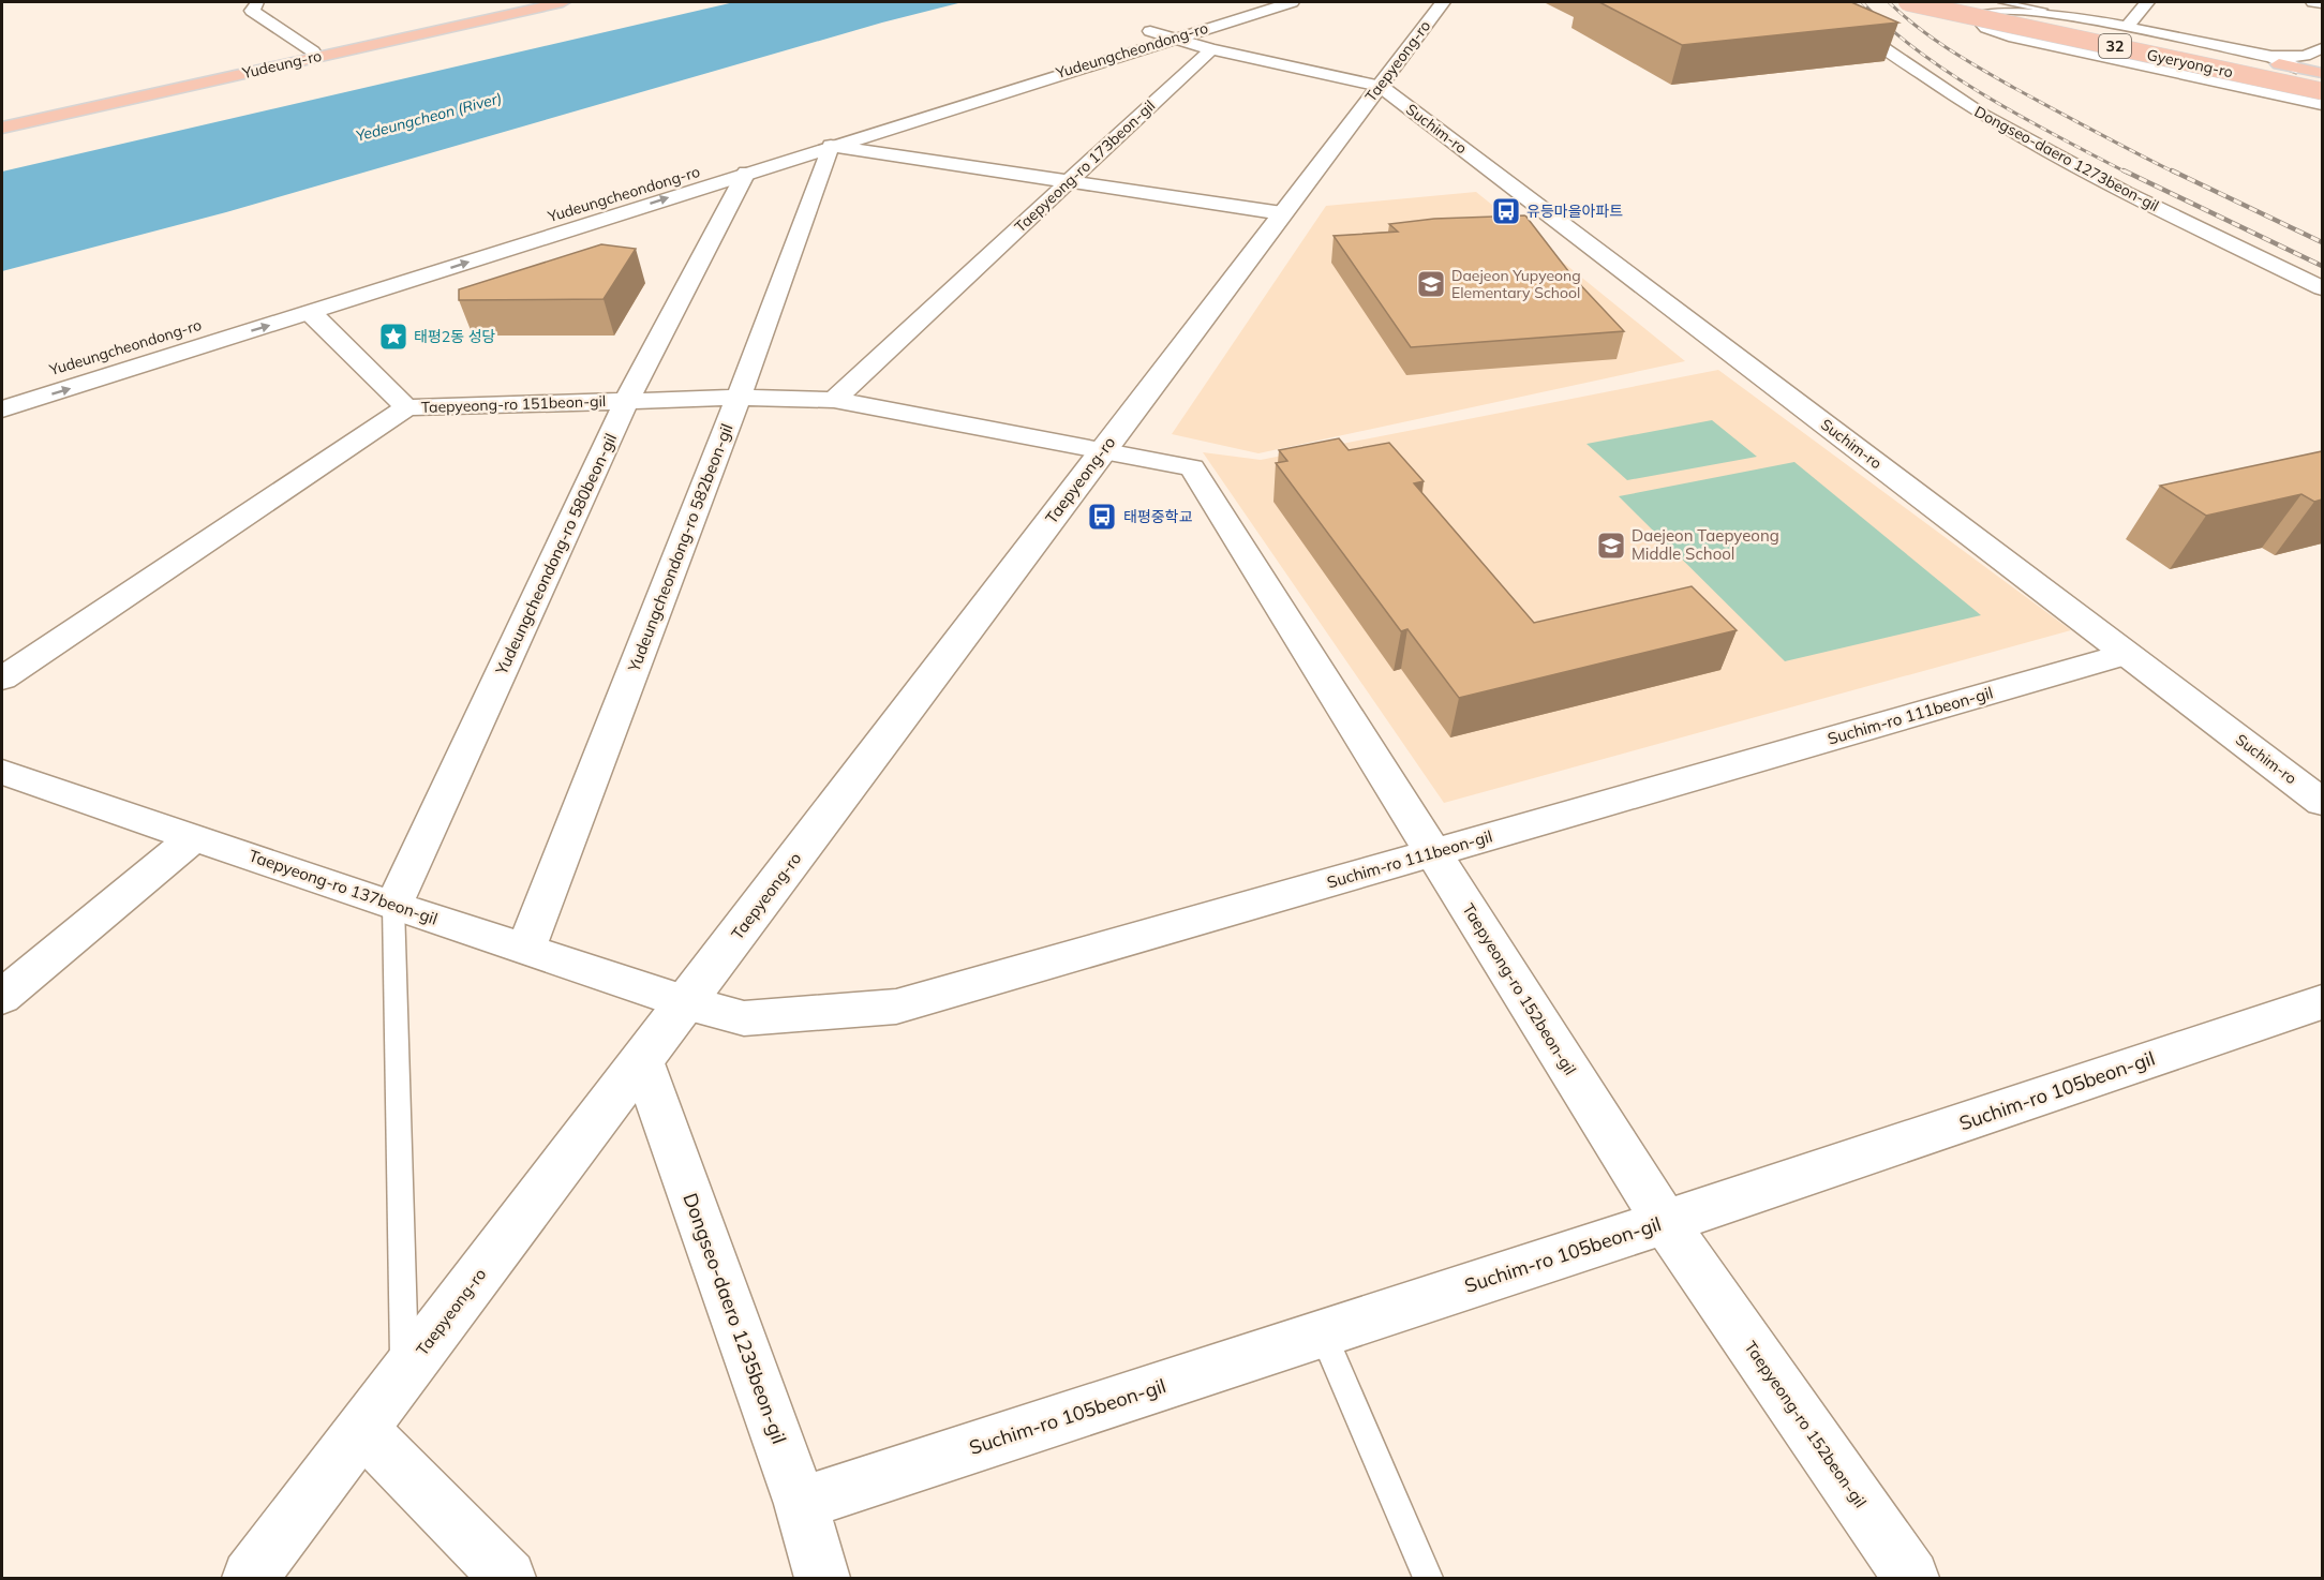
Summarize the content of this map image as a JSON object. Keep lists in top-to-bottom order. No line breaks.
{"streets":{"main road":["32","Gyeryong-ro","Yudeung-ro"],"street":["Yudeungcheondong-ro","Taepyeong-ro","Suchim-ro","Dongseo-daero 1273beon-gil","Taepyeong-ro 173beon-gil","Taepyeong-ro 151beon-gil","Yudeungcheondong-ro 582beon-gil","Yudeungcheondong-ro 580beon-gil","Suchim-ro 111beon-gil","Taepyeong-ro 137beon-gil","Taepyeong-ro 152beon-gil","Suchim-ro 105beon-gil","Dongseo-daero 1235beon-gil"]},"crossings":[["Yudeungcheondong-ro","Yudeungcheondong-ro 582beon-gil"],["Yudeungcheondong-ro","Yudeungcheondong-ro 580beon-gil"],["Taepyeong-ro","Suchim-ro"],["Taepyeong-ro","Taepyeong-ro 151beon-gil"],["Taepyeong-ro","Suchim-ro 111beon-gil"],["Taepyeong-ro","Taepyeong-ro 137beon-gil"],["Taepyeong-ro","Taepyeong-ro 152beon-gil"],["Taepyeong-ro","Dongseo-daero 1235beon-gil"],["Suchim-ro","Suchim-ro 111beon-gil"],["Taepyeong-ro 173beon-gil","Taepyeong-ro 151beon-gil"],["Taepyeong-ro 151beon-gil","Yudeungcheondong-ro 582beon-gil"],["Taepyeong-ro 151beon-gil","Yudeungcheondong-ro 580beon-gil"],["Taepyeong-ro 151beon-gil","Taepyeong-ro 152beon-gil"],["Yudeungcheondong-ro 582beon-gil","Taepyeong-ro 137beon-gil"],["Yudeungcheondong-ro 580beon-gil","Taepyeong-ro 137beon-gil"],["Suchim-ro 111beon-gil","Taepyeong-ro 137beon-gil"],["Suchim-ro 111beon-gil","Taepyeong-ro 152beon-gil"],["Taepyeong-ro 152beon-gil","Suchim-ro 105beon-gil"],["Suchim-ro 105beon-gil","Dongseo-daero 1235beon-gil"]],"water":["Yedeungcheon (River)"],"places":{"bus stop":["유등마을아파트","태평중학교"],"school or university":["Daejeon Yupyeong Elementary School","Daejeon Taepyeong Middle School"],"place":["태평2동 성당"]}}
